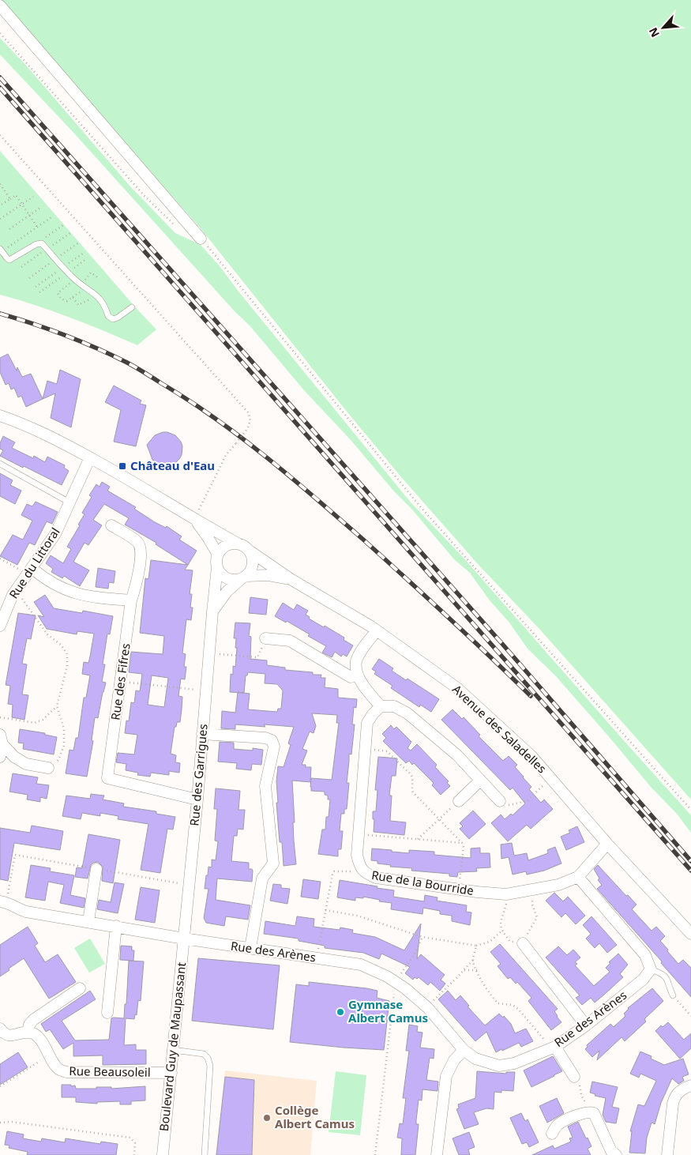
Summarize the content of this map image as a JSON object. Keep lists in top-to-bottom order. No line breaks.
{"streets":{"street":["Rue du Littoral","Rue des Fifres","Avenue des Saladelles","Rue des Garrigues","Rue de la Bourride","Rue des Arènes","Boulevard Guy de Maupassant","Rue Beausoleil"]},"crossings":[["Rue des Fifres","Rue des Garrigues"],["Avenue des Saladelles","Rue des Garrigues"],["Avenue des Saladelles","Rue de la Bourride"],["Rue des Garrigues","Rue des Arènes"],["Rue des Garrigues","Boulevard Guy de Maupassant"],["Rue des Arènes","Boulevard Guy de Maupassant"],["Boulevard Guy de Maupassant","Rue Beausoleil"]],"places":{"transit":["Château d'Eau"],"other":["Gymnase Albert Camus","Collège Albert Camus"]},"north":"bottom left"}
